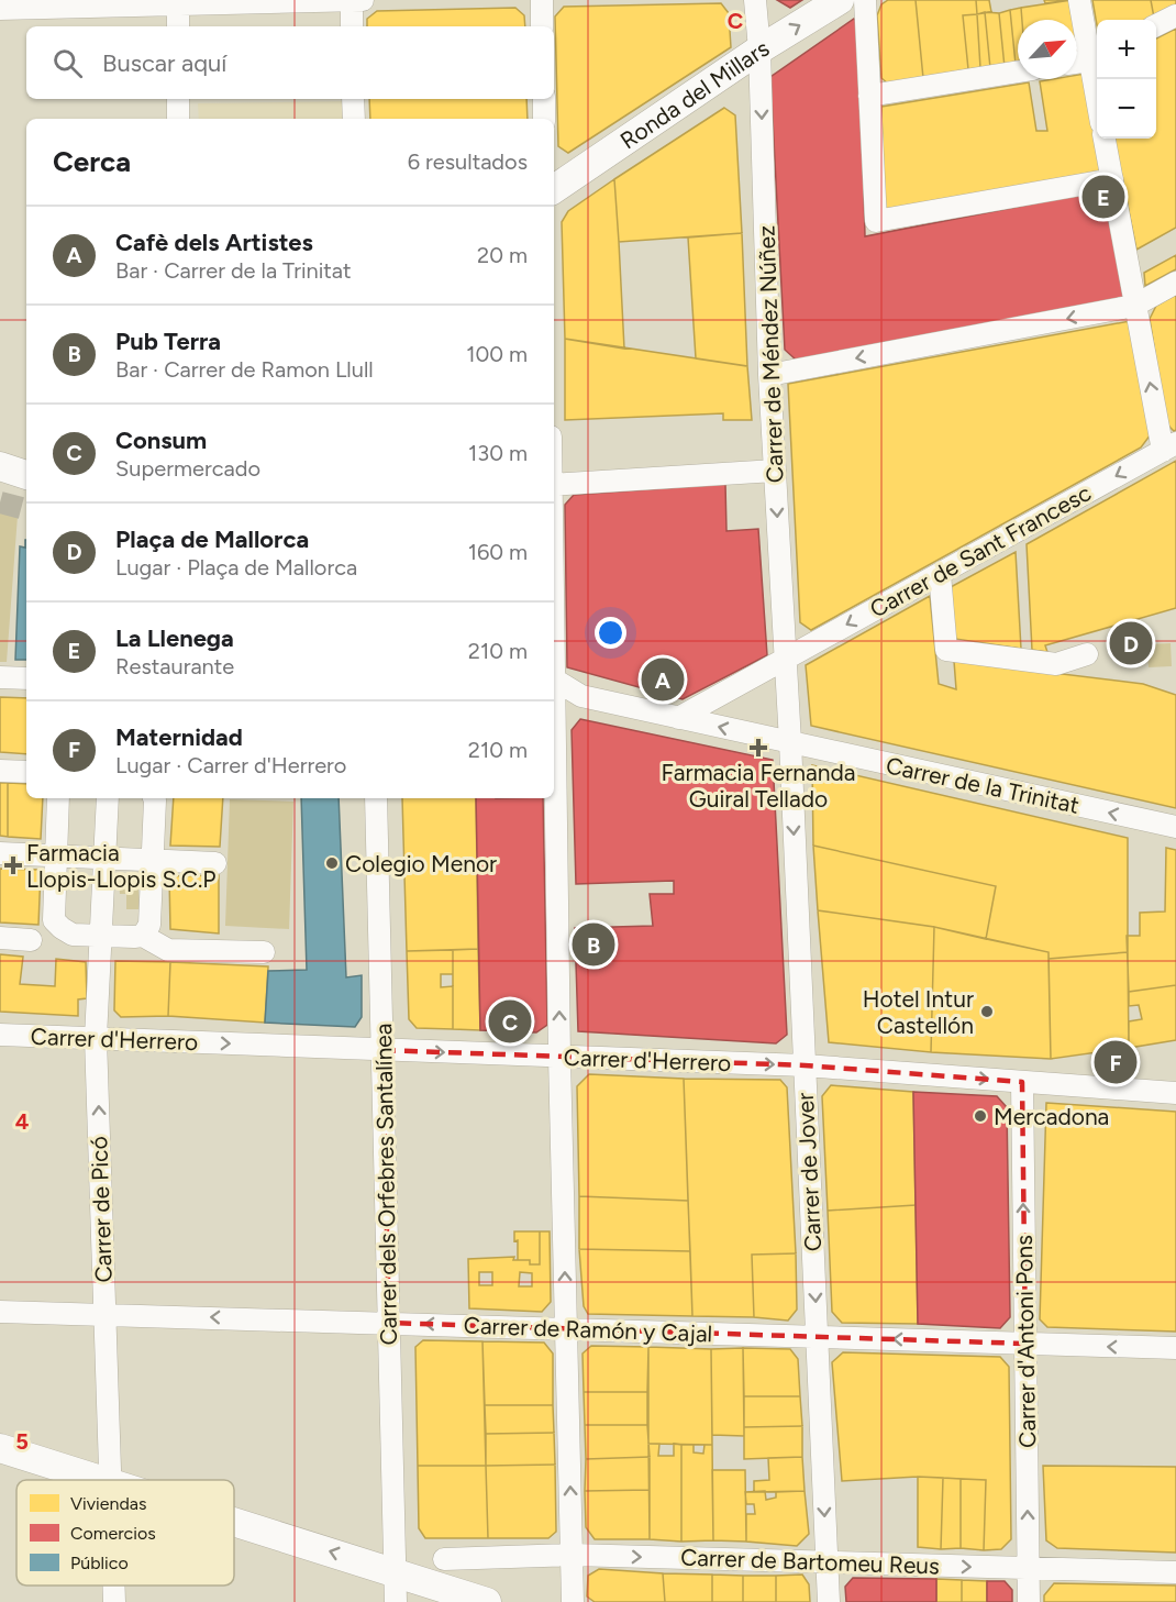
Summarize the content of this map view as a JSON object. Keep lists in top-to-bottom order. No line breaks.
{"streets":{"main road":["Ronda del Millars"],"street":["Carrer de Méndez Núñez","Carrer de Sant Francesc","Carrer de la Trinitat","Carrer d'Herrero","Carrer de Jover","Carrer dels Orfebres Santalínea","Carrer de Picó","Carrer de Ramón y Cajal","Carrer d'Antoni Pons","Carrer de Bartomeu Reus"]},"crossings":[["Ronda del Millars","Carrer de Méndez Núñez"],["Carrer de Méndez Núñez","Carrer de Sant Francesc"],["Carrer de la Trinitat","Carrer de Jover"],["Carrer d'Herrero","Carrer de Jover"],["Carrer d'Herrero","Carrer dels Orfebres Santalínea"],["Carrer d'Herrero","Carrer de Picó"],["Carrer d'Herrero","Carrer d'Antoni Pons"],["Carrer de Jover","Carrer de Ramón y Cajal"],["Carrer de Jover","Carrer de Bartomeu Reus"],["Carrer dels Orfebres Santalínea","Carrer de Ramón y Cajal"],["Carrer de Picó","Carrer de Ramón y Cajal"],["Carrer de Ramón y Cajal","Carrer d'Antoni Pons"],["Carrer d'Antoni Pons","Carrer de Bartomeu Reus"]],"one_way":["Carrer de Méndez Núñez","Carrer de la Trinitat","Carrer de Jover","Carrer de Picó","Carrer de Ramón y Cajal","Carrer d'Antoni Pons","Carrer de Bartomeu Reus"],"places":{"health":["Farmacia Fernanda Guiral Tellado","Farmacia Llopis-Llopis S.C.P"],"other":["Colegio Menor","Hotel Intur Castellón","Mercadona"]},"legend":["Viviendas","Comercios","Público"],"north":"top right","page":{"map_buttons":["+","−"],"search":"Buscar aquí","heading":["Cerca","6 resultados"],"pins":["E","D","A","B","C","F"],"list":[{"mark":"A","name":"Cafè dels Artistes","note":"Bar · Carrer de la Trinitat","value":"20 m"},{"mark":"B","name":"Pub Terra","note":"Bar · Carrer de Ramon Llull","value":"100 m"},{"mark":"C","name":"Consum","note":"Supermercado","value":"130 m"},{"mark":"D","name":"Plaça de Mallorca","note":"Lugar · Plaça de Mallorca","value":"160 m"},{"mark":"E","name":"La Llenega","note":"Restaurante","value":"210 m"},{"mark":"F","name":"Maternidad","note":"Lugar · Carrer d'Herrero","value":"210 m"}]},"grid":{"columns":["C"],"rows":["4","5"]}}
